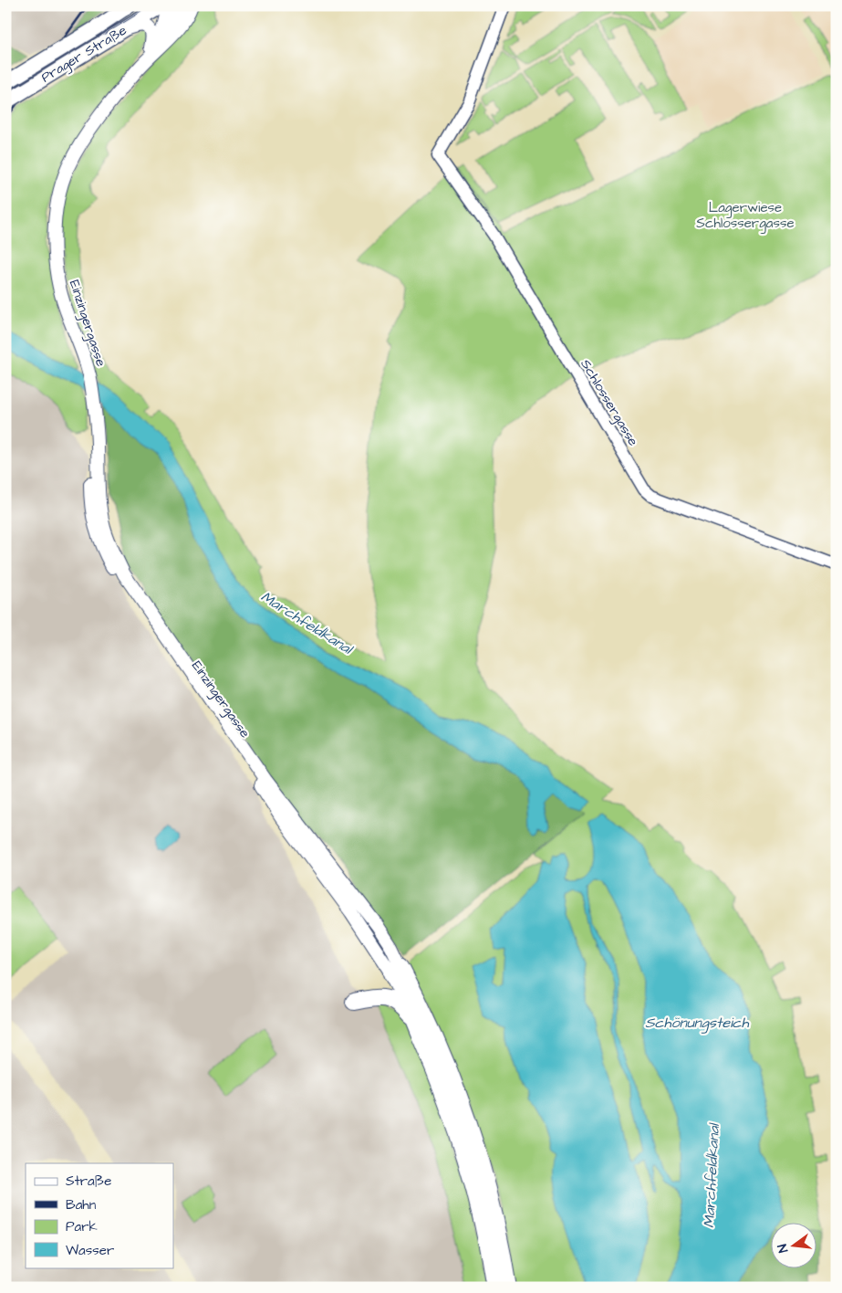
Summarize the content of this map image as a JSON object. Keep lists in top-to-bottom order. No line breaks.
{"streets":{"main road":["Prager Straße","Einzingergasse"],"street":["Schlossergasse"]},"water":["Marchfeldkanal","Schönungsteich"],"parks":["Lagerwiese Schlossergasse"],"legend":["Straße","Bahn","Park","Wasser"],"north":"left"}
